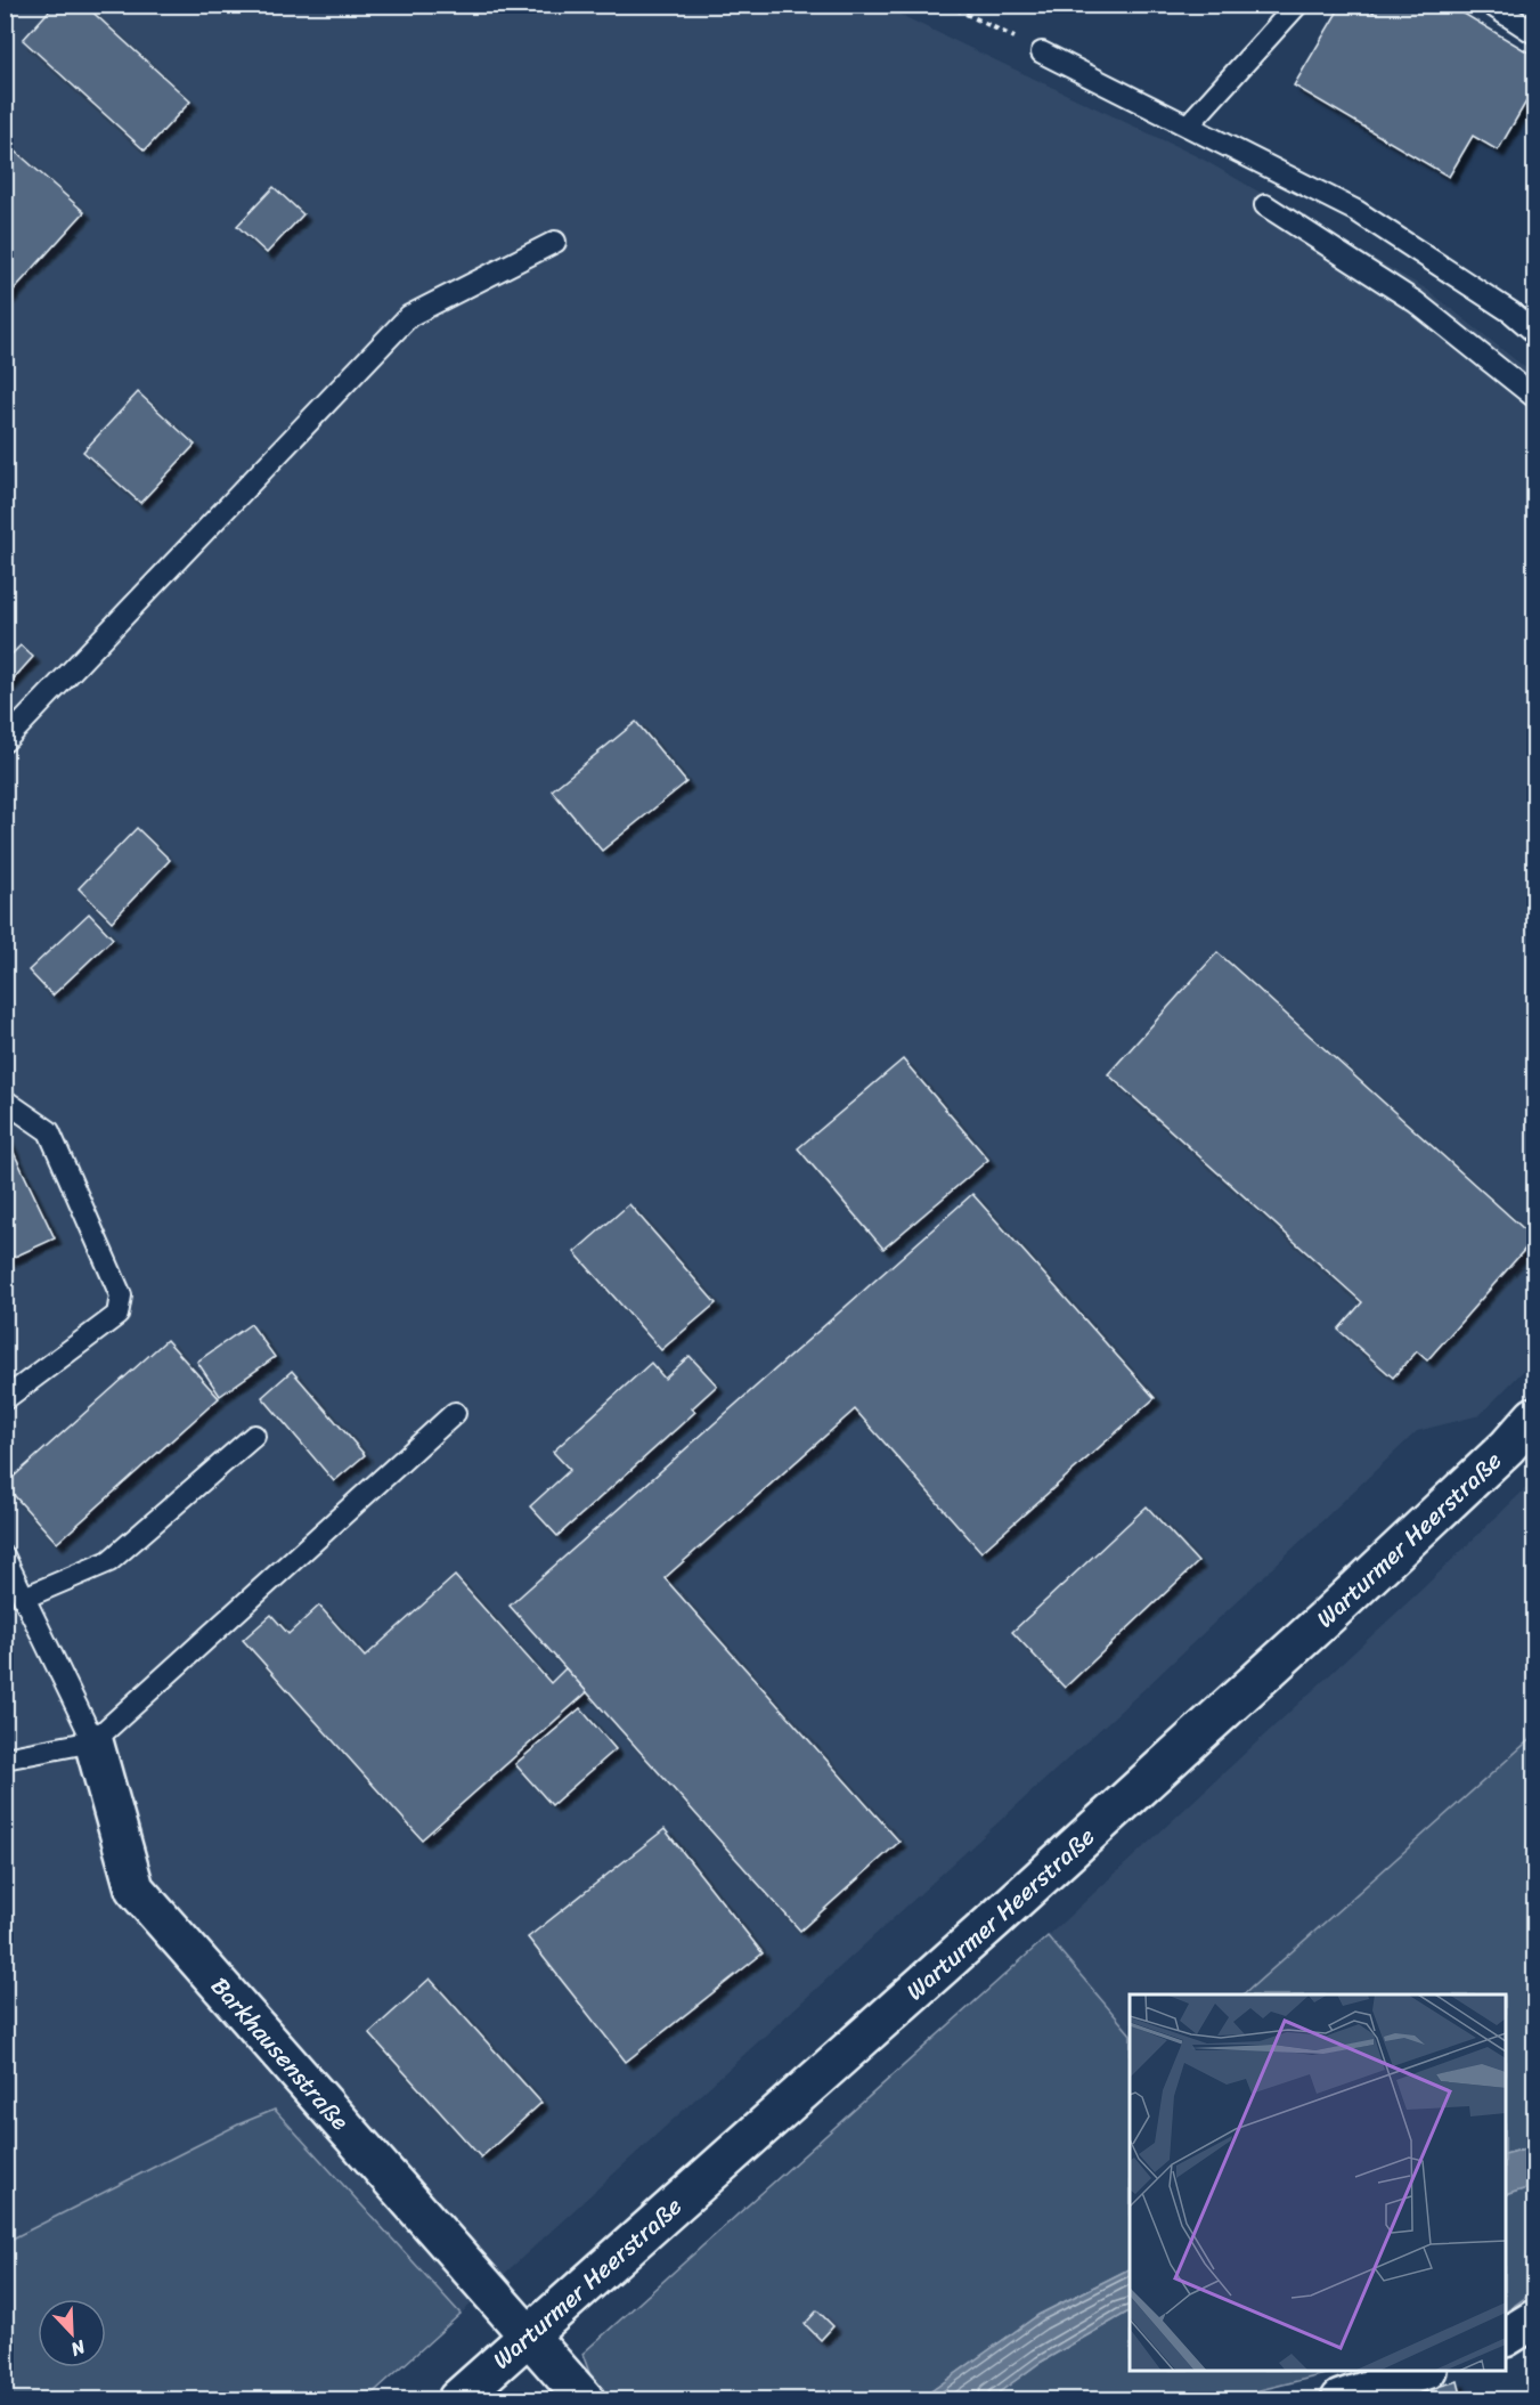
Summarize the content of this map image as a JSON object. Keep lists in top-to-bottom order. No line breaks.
{"streets":{"street":["Warturmer Heerstraße","Barkhausenstraße"]},"crossings":[["Warturmer Heerstraße","Barkhausenstraße"]],"north":"bottom right"}
